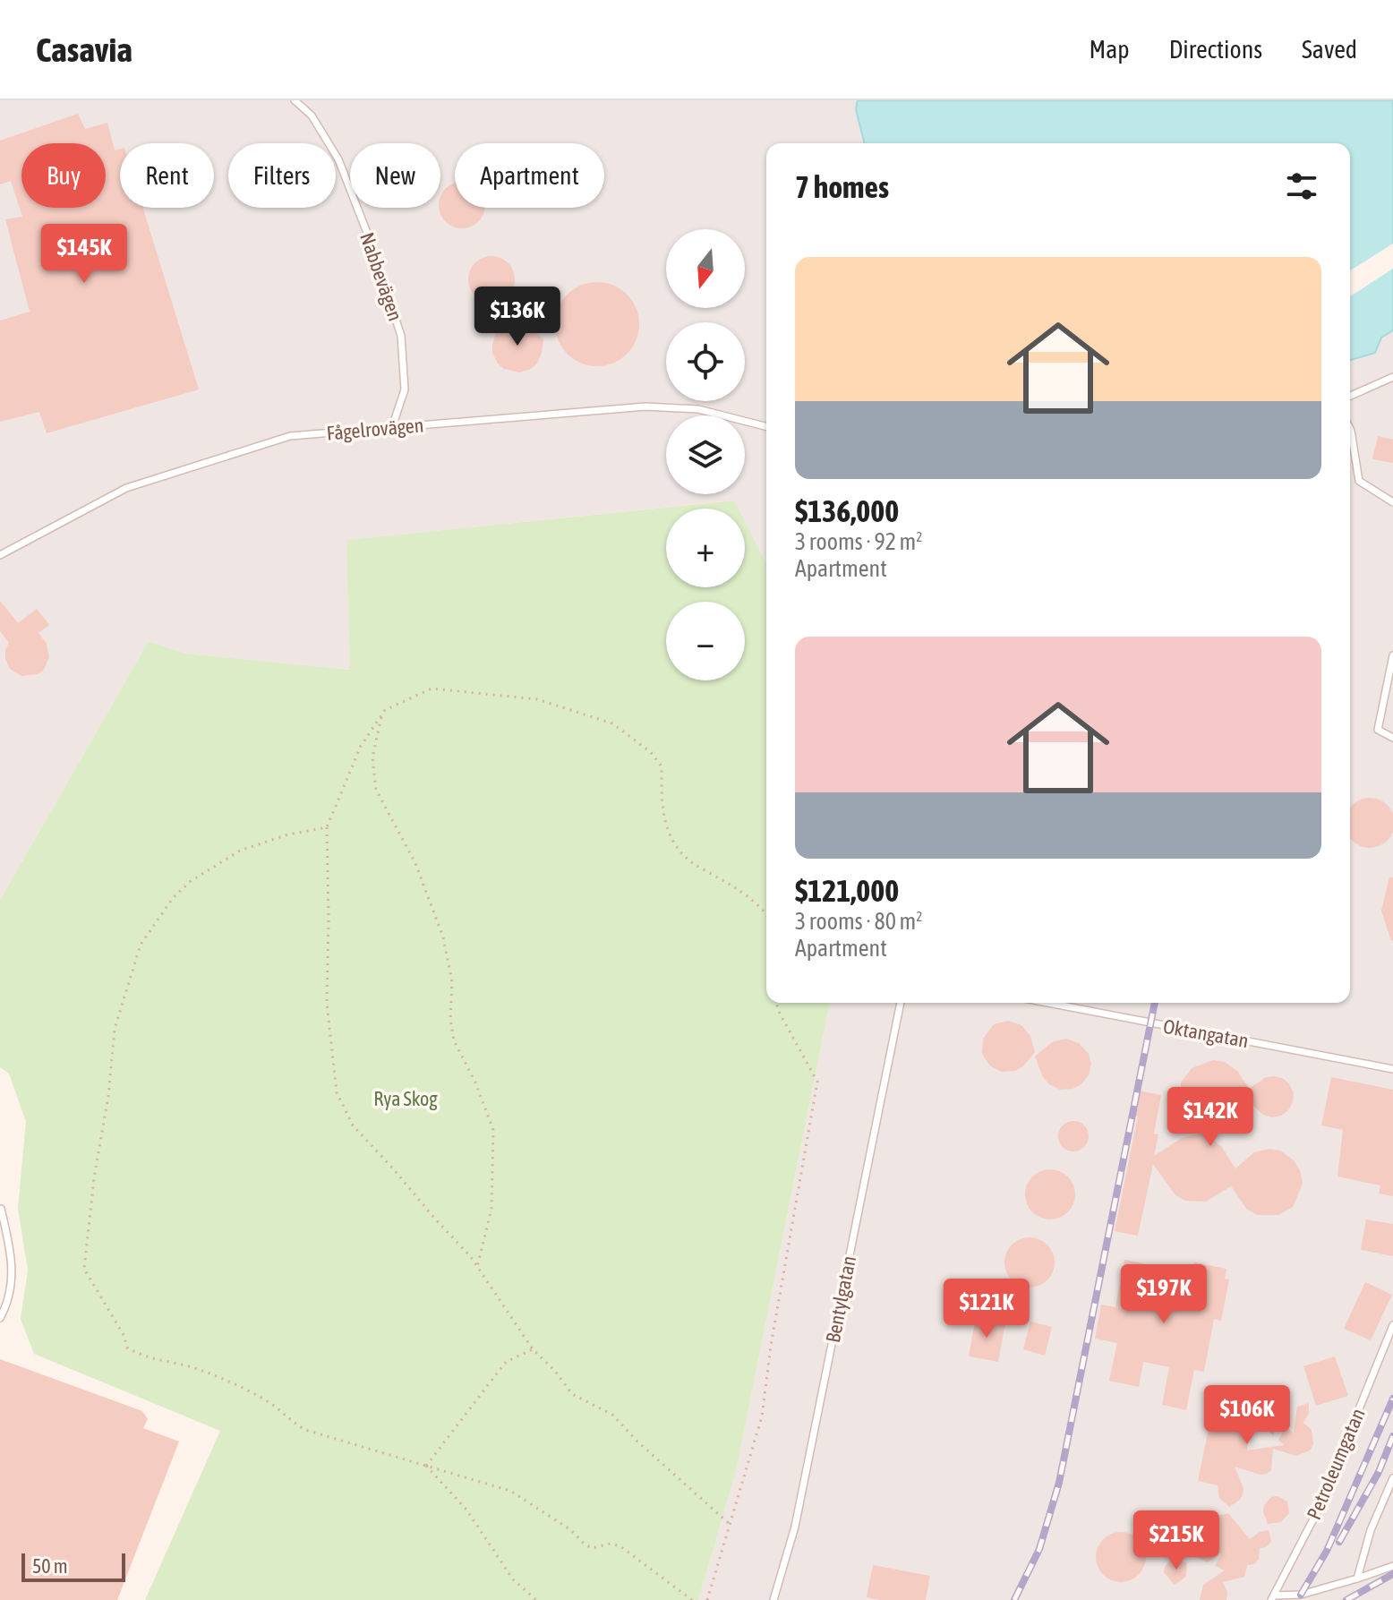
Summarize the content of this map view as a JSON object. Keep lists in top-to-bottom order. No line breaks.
{"streets":{"lane":["Nabbevägen","Fågelrovägen","Oktangatan","Bentylgatan","Petroleumgatan"]},"crossings":[["Nabbevägen","Fågelrovägen"]],"parks":["Rya Skog"],"scale_bar":"50 m","north":"bottom","page":{"header":"Casavia","nav":["Map","Directions","Saved"],"chip":["Buy","Rent","Filters","New","Apartment"],"heading":"7 homes","price":["$145K","$136K","$142K","$197K","$121K","$106K","$215K"],"map_buttons":["+","−"],"list":[{"name":"$136,000","note":"3 rooms · 92 m² · Apartment"},{"name":"$121,000","note":"3 rooms · 80 m² · Apartment"}],"scale":"50 m"}}
